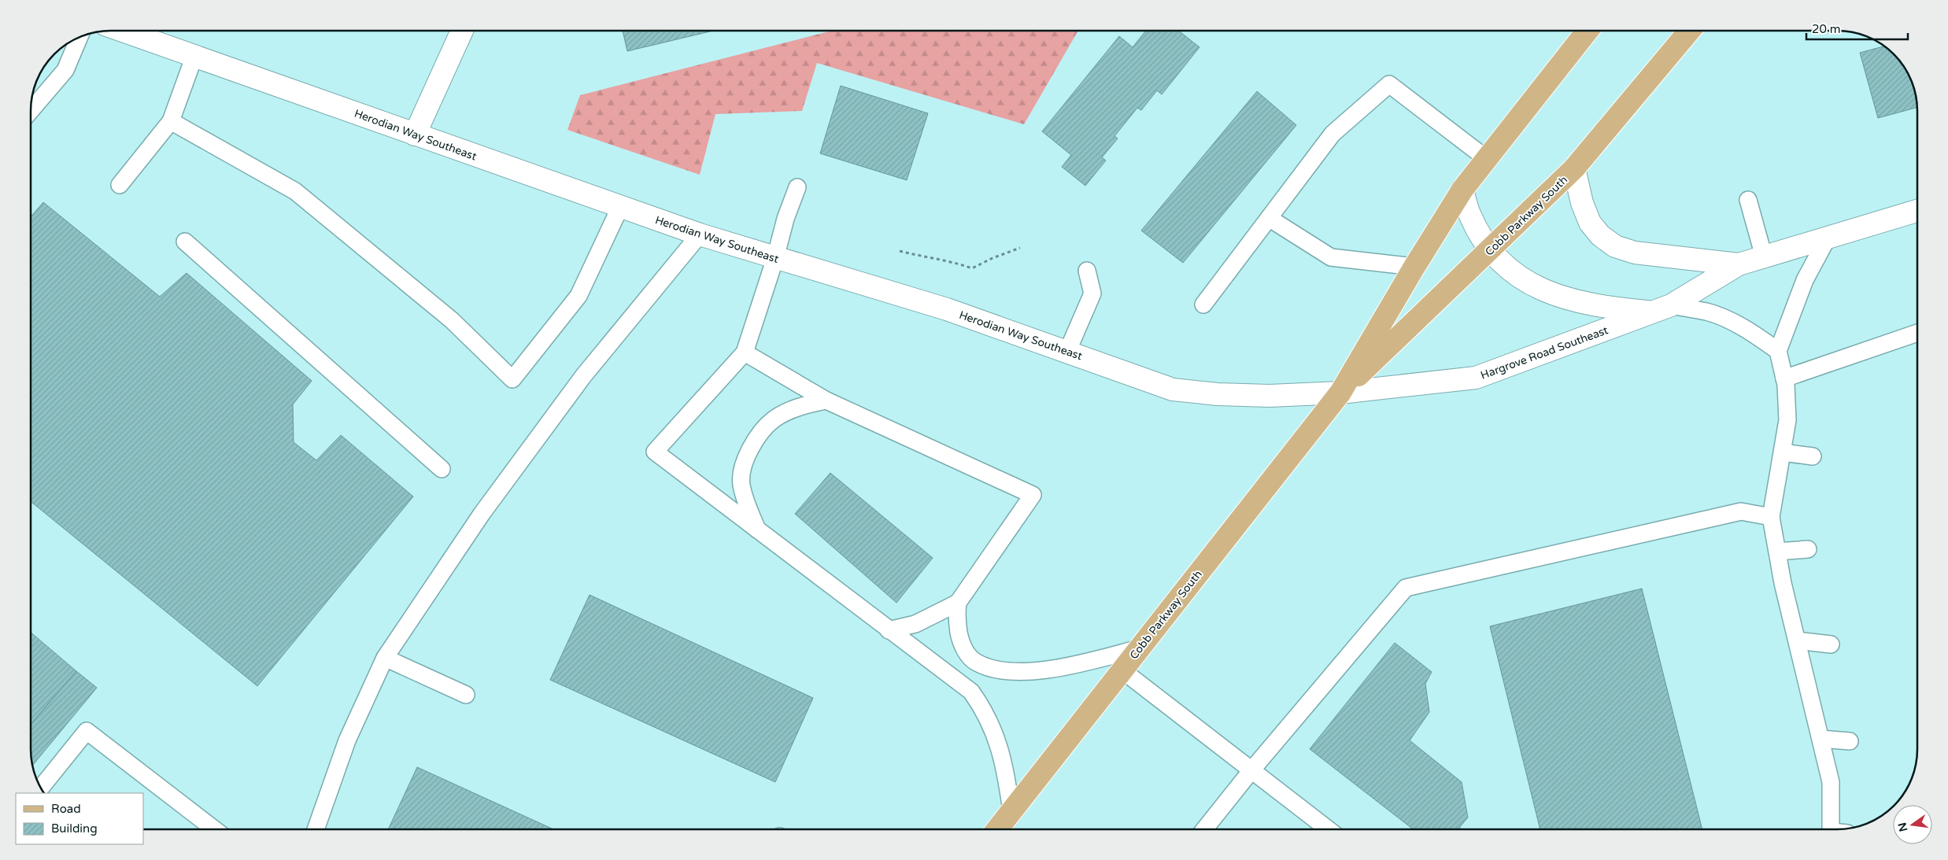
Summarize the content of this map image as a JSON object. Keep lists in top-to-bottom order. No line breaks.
{"streets":{"main road":["Cobb Parkway South"],"street":["Herodian Way Southeast","Hargrove Road Southeast"]},"crossings":[["Herodian Way Southeast","Cobb Parkway South"],["Herodian Way Southeast","Hargrove Road Southeast"],["Cobb Parkway South","Hargrove Road Southeast"]],"legend":["Road","Building"],"scale_bar":"20 m","north":"left"}
